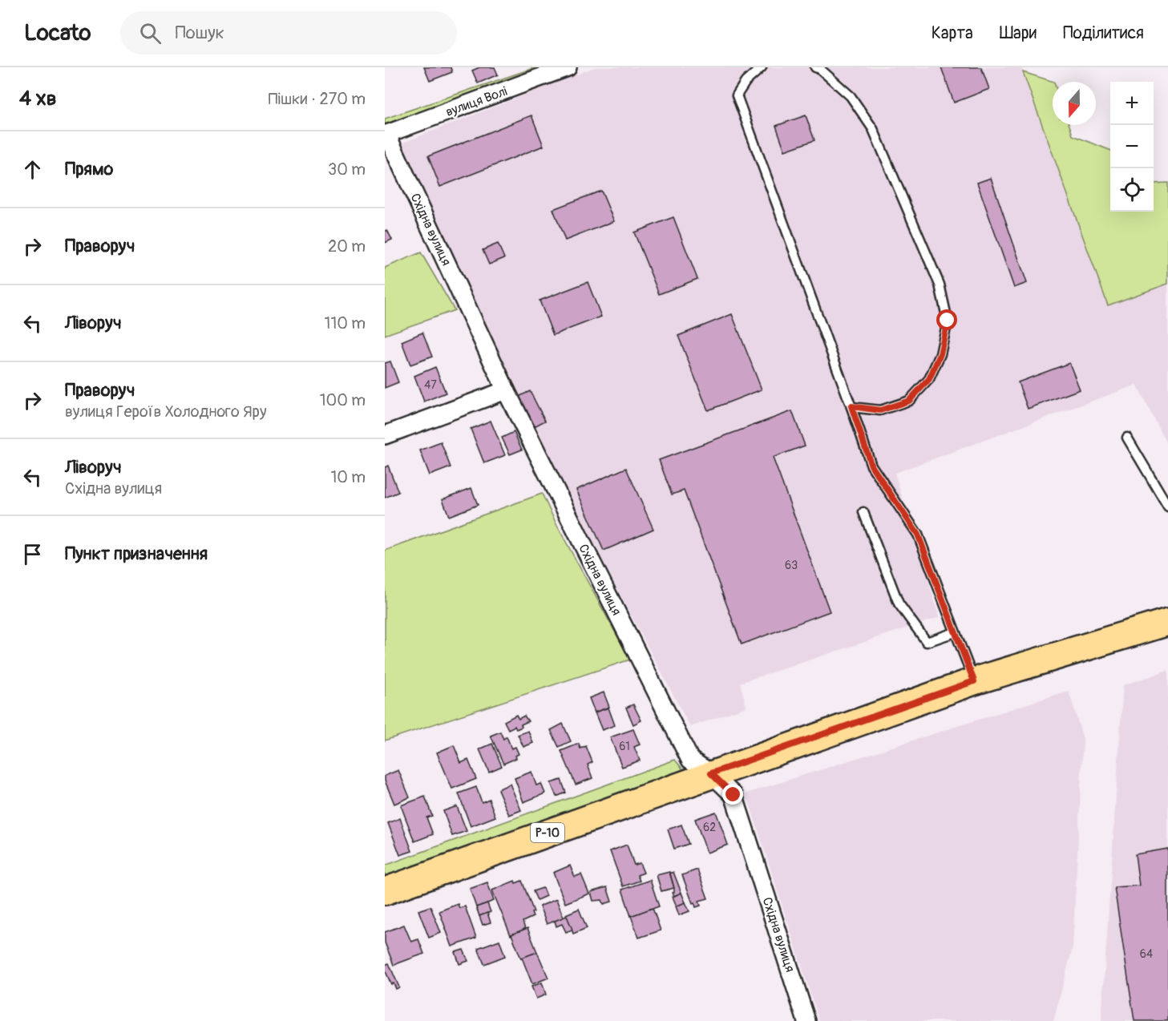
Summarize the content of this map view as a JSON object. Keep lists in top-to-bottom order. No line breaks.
{"streets":{"main road":["Р-10"],"street":["вулиця Волі","Східна вулиця"]},"crossings":[["вулиця Волі","Східна вулиця"],["Східна вулиця","Р-10"]],"house_numbers":["47","63","61","62","64"],"north":"bottom","page":{"header":"Locato","search":"Пошук","nav":["Карта","Шари","Поділитися"],"heading":["4 хв","Пішки · 270 m"],"map_buttons":["+","−"],"list":[["Прямо","30 m"],["Праворуч","20 m"],["Ліворуч","110 m"],["Праворуч","вулиця Героїв Холодного Яру","100 m"],["Ліворуч","Східна вулиця","10 m"],"Пункт призначення"]}}
